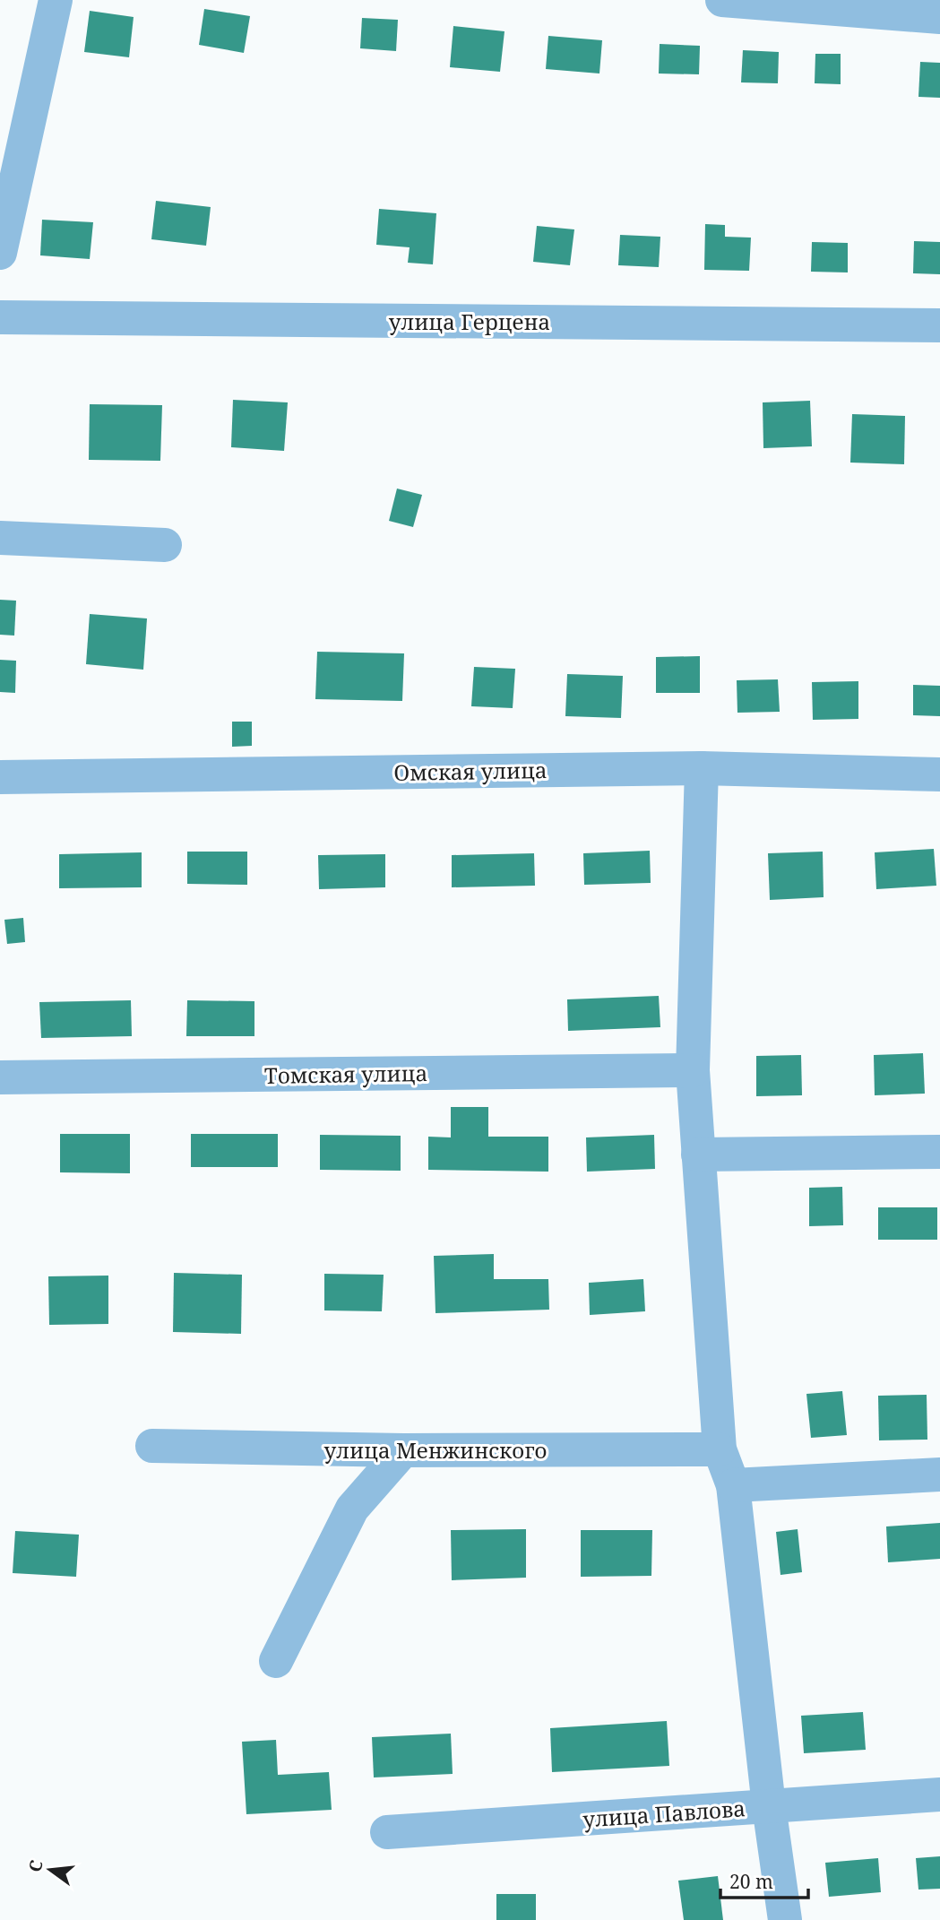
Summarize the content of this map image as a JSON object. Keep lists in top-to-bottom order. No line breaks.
{"streets":{"street":["улица Герцена","Омская улица","Томская улица","улица Менжинского","улица Павлова"]},"scale_bar":"20 m","north":"left"}
